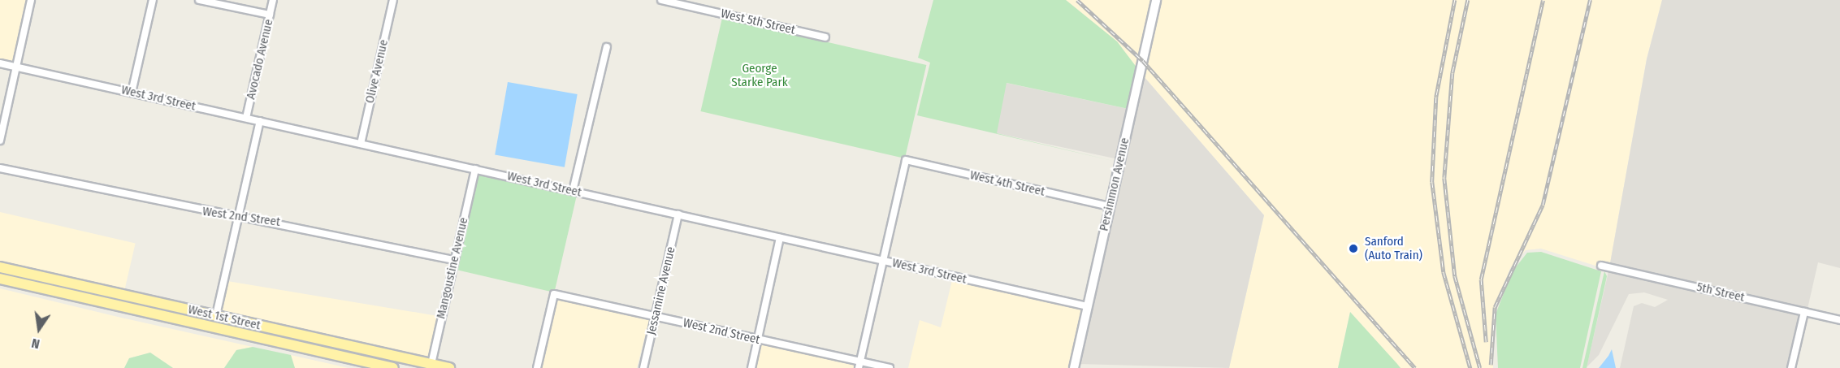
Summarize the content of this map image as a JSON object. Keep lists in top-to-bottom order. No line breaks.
{"streets":{"main road":["West 1st Street"],"street":["West 5th Street","Avocado Avenue","Olive Avenue","West 3rd Street","West 4th Street","Persimmon Avenue","West 2nd Street","Mangoustine Avenue","Jessamine Avenue","5th Street"]},"crossings":[["Avocado Avenue","West 3rd Street"],["Olive Avenue","West 3rd Street"],["West 3rd Street","West 4th Street"],["West 3rd Street","Persimmon Avenue"],["West 3rd Street","Mangoustine Avenue"],["West 3rd Street","Jessamine Avenue"],["West 4th Street","Persimmon Avenue"],["West 2nd Street","Mangoustine Avenue"],["West 2nd Street","Jessamine Avenue"],["Mangoustine Avenue","West 1st Street"]],"parks":["George Starke Park"],"places":["Sanford (Auto Train)"],"north":"bottom"}
